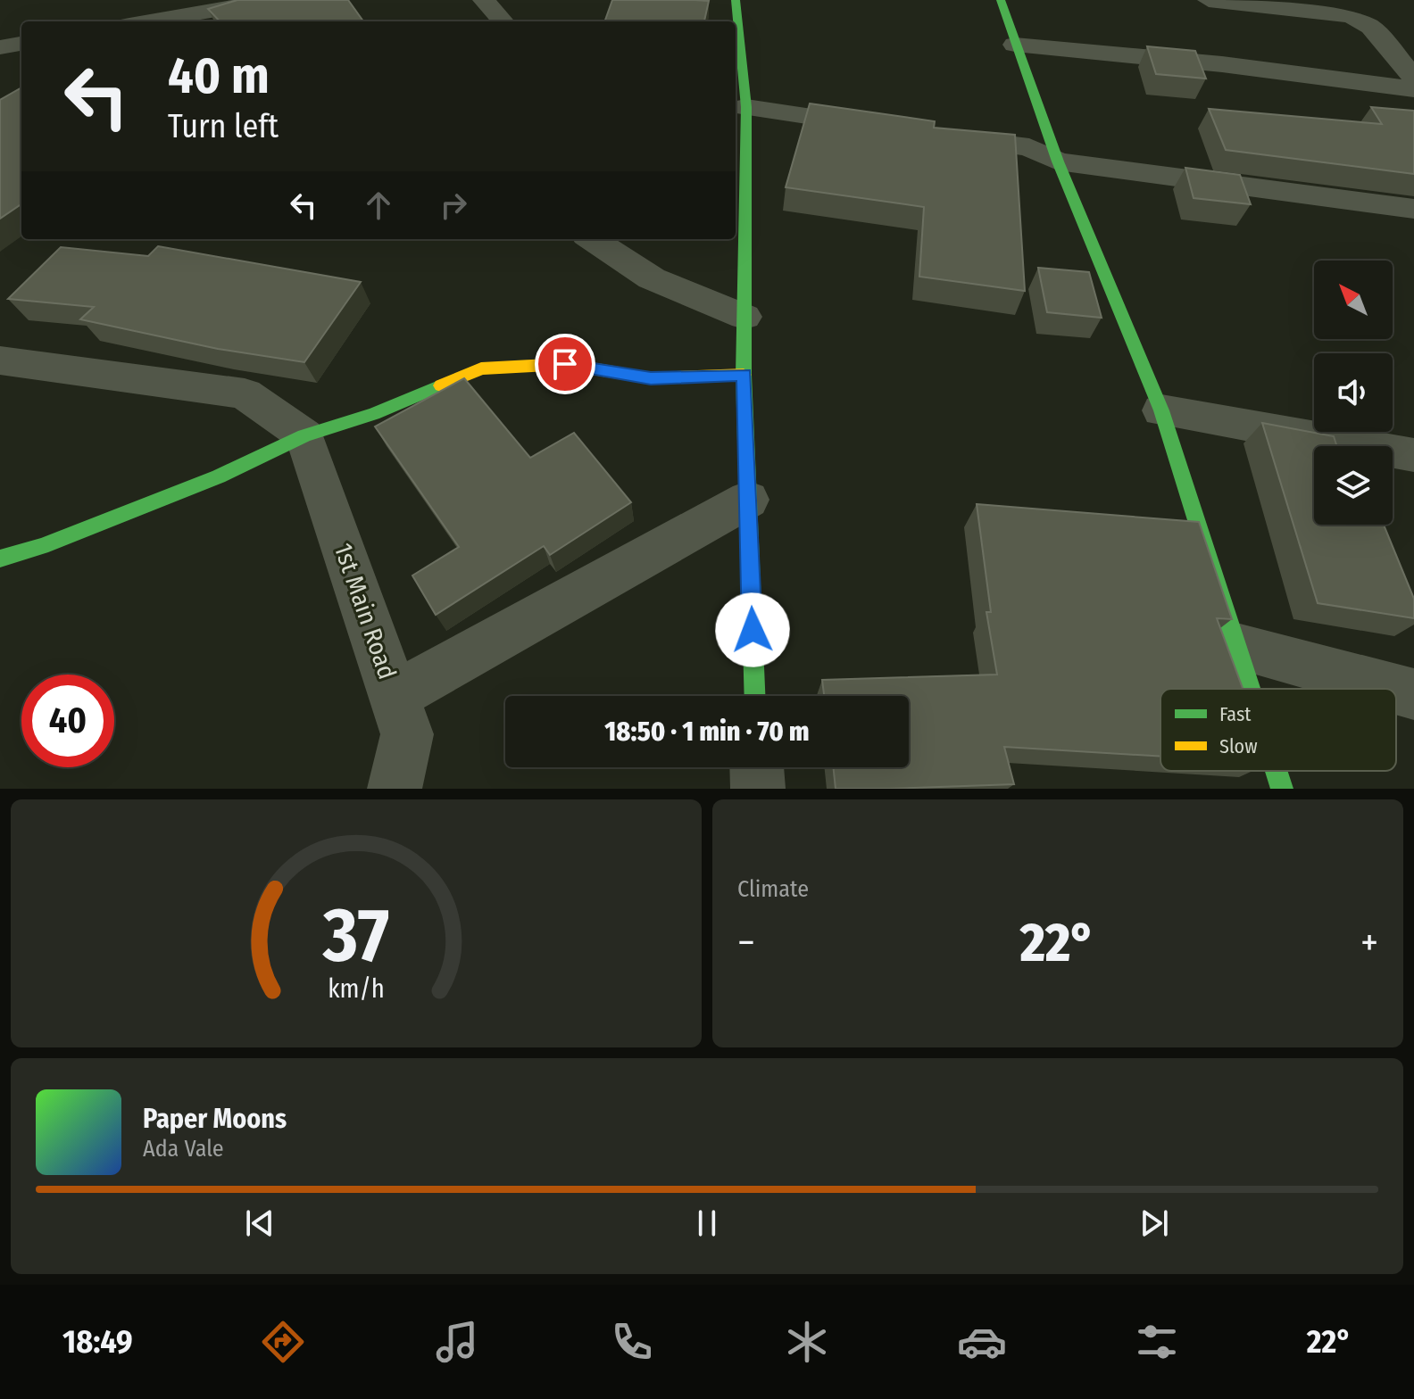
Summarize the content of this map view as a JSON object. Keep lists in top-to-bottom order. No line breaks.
{"streets":{"street":["1st Main Road"]},"legend":["Fast","Slow"],"north":"top left","page":{"turn":["40 m","Turn left"],"limit":"40","trip":"18:50 · 1 min · 70 m","tile":"Climate","heat":["−","22°","+"],"song":["Paper Moons","Ada Vale"],"tabs":["18:49","22°"],"gauge":["37","km/h"]}}
